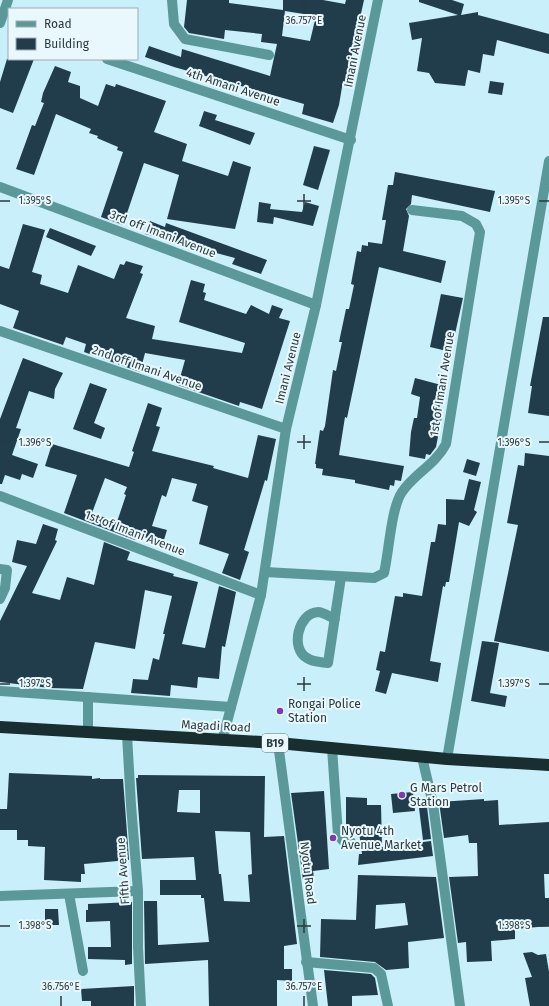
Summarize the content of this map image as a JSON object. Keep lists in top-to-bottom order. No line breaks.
{"streets":{"highway":["Magadi Road","B19"],"street":["Imani Avenue","4th Amani Avenue","3rd off Imani Avenue","2nd off Imani Avenue","1st of Imani Avenue","Fifth Avenue","Nyotu Road"]},"crossings":[["Imani Avenue","4th Amani Avenue"],["Imani Avenue","3rd off Imani Avenue"],["Imani Avenue","2nd off Imani Avenue"],["Imani Avenue","1st of Imani Avenue"],["Imani Avenue","Magadi Road"],["Magadi Road","Fifth Avenue"],["Magadi Road","Nyotu Road"]],"places":["Rongai Police Station","G Mars Petrol Station","Nyotu 4th Avenue Market"],"legend":["Road","Building"],"coordinates":["36.757°E","1.395°S","1.396°S","1.397°S","1.398°S","36.756°E"]}
